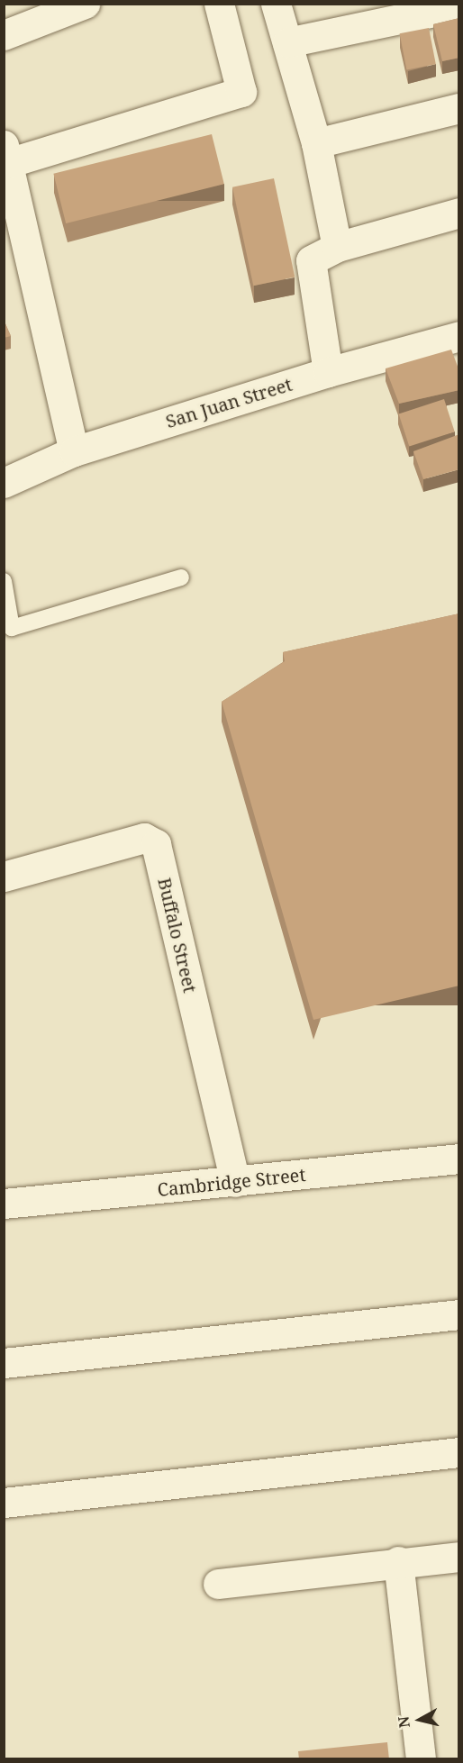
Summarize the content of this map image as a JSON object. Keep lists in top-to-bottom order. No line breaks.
{"streets":{"street":["San Juan Street","Buffalo Street","Cambridge Street"]},"crossings":[["Buffalo Street","Cambridge Street"]],"north":"left"}
